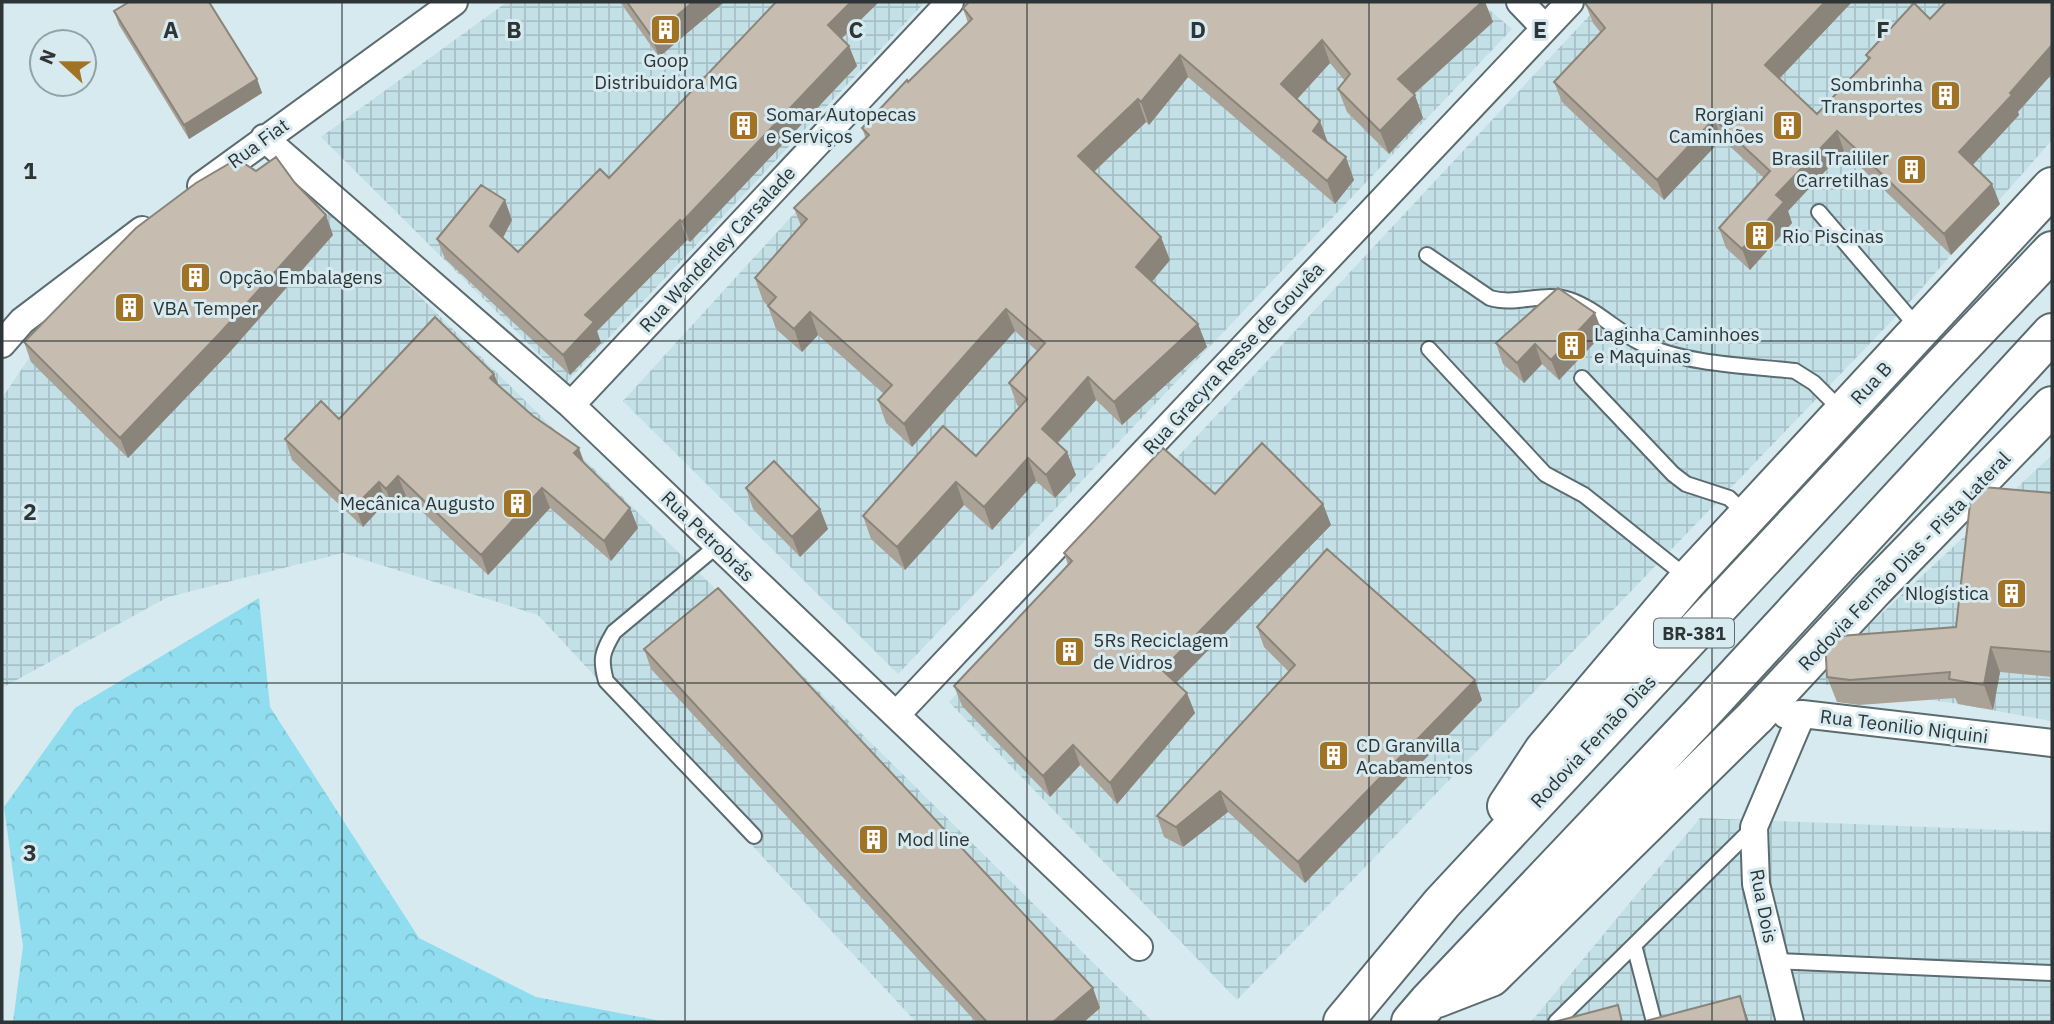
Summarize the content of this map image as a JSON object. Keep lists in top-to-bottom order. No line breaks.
{"streets":{"main road":["Rua B","Rodovia Fernão Dias - Pista Lateral","BR-381","Rodovia Fernão Dias"],"street":["Rua Fiat","Rua Wanderley Carsalade","Rua Gracyra Resse de Gouvêa","Rua Petrobrás","Rua Teonilio Niquini","Rua Dois"]},"crossings":[["Rua Fiat","Rua Petrobrás"],["Rua Wanderley Carsalade","Rua Petrobrás"],["Rua Gracyra Resse de Gouvêa","Rua Petrobrás"],["Rua B","Rodovia Fernão Dias"],["Rodovia Fernão Dias - Pista Lateral","BR-381"],["Rodovia Fernão Dias - Pista Lateral","Rua Teonilio Niquini"],["BR-381","Rua Teonilio Niquini"],["Rua Teonilio Niquini","Rua Dois"]],"places":{"building":["Goop Distribuidora MG","Sombrinha Transportes","Somar Autopecas e Serviços","Rorgiani Caminhões","Brasil Traililer Carretilhas","Rio Piscinas","Opção Embalagens","VBA Temper","Laginha Caminhoes e Maquinas","Mecânica Augusto","Nlogística","5Rs Reciclagem de Vidros","CD Granvilla Acabamentos","Mod line"]},"north":"left","grid":{"columns":["A","B","C","D","E","F"],"rows":["1","2","3"]}}
